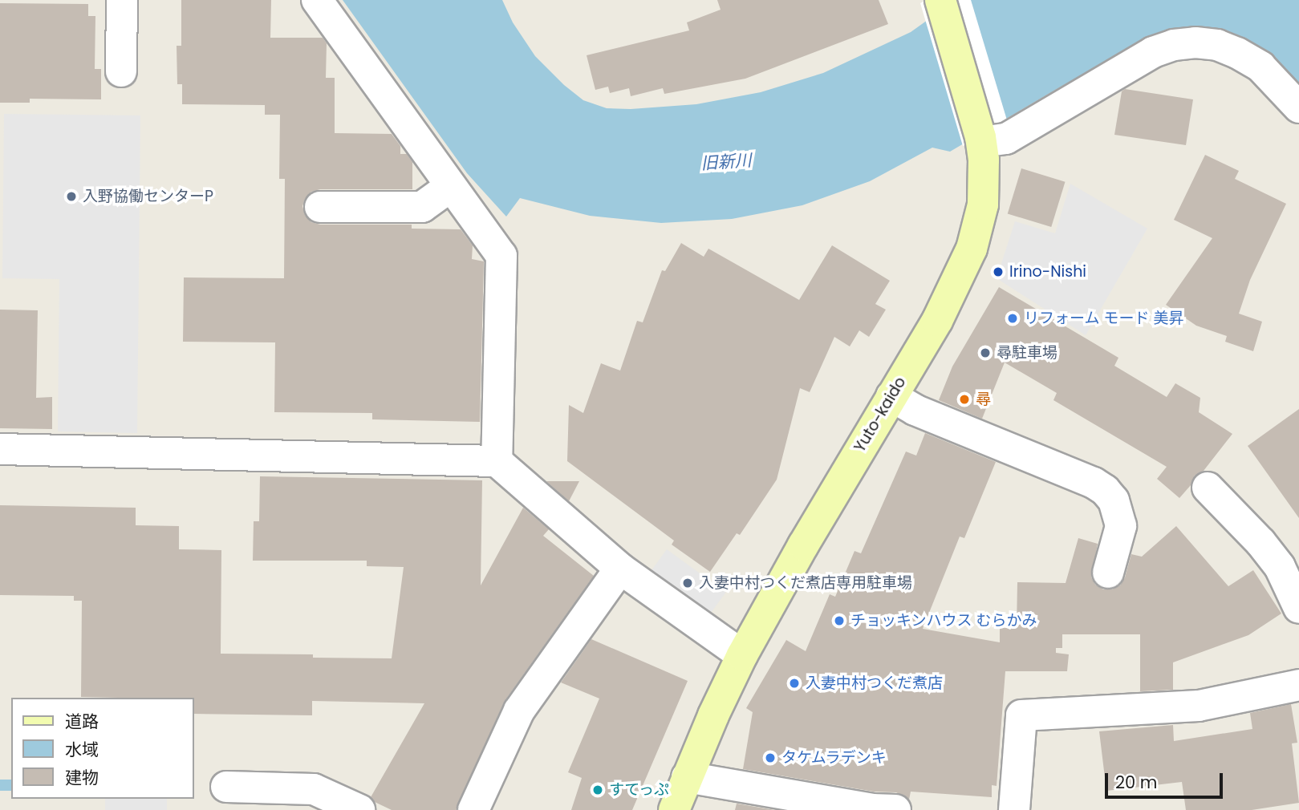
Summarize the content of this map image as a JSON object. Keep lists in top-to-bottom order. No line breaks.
{"streets":{"street":["Yuto-kaido"]},"water":["旧新川"],"places":["入野協働センターP","Irino-Nishi","リフォーム モード 美昇","尋駐車場","尋","入妻中村つくだ煮店専用駐車場","チョッキンハウス むらかみ","入妻中村つくだ煮店","タケムラデンキ","すてっぷ"],"legend":["道路","水域","建物"],"scale_bar":"20 m"}
